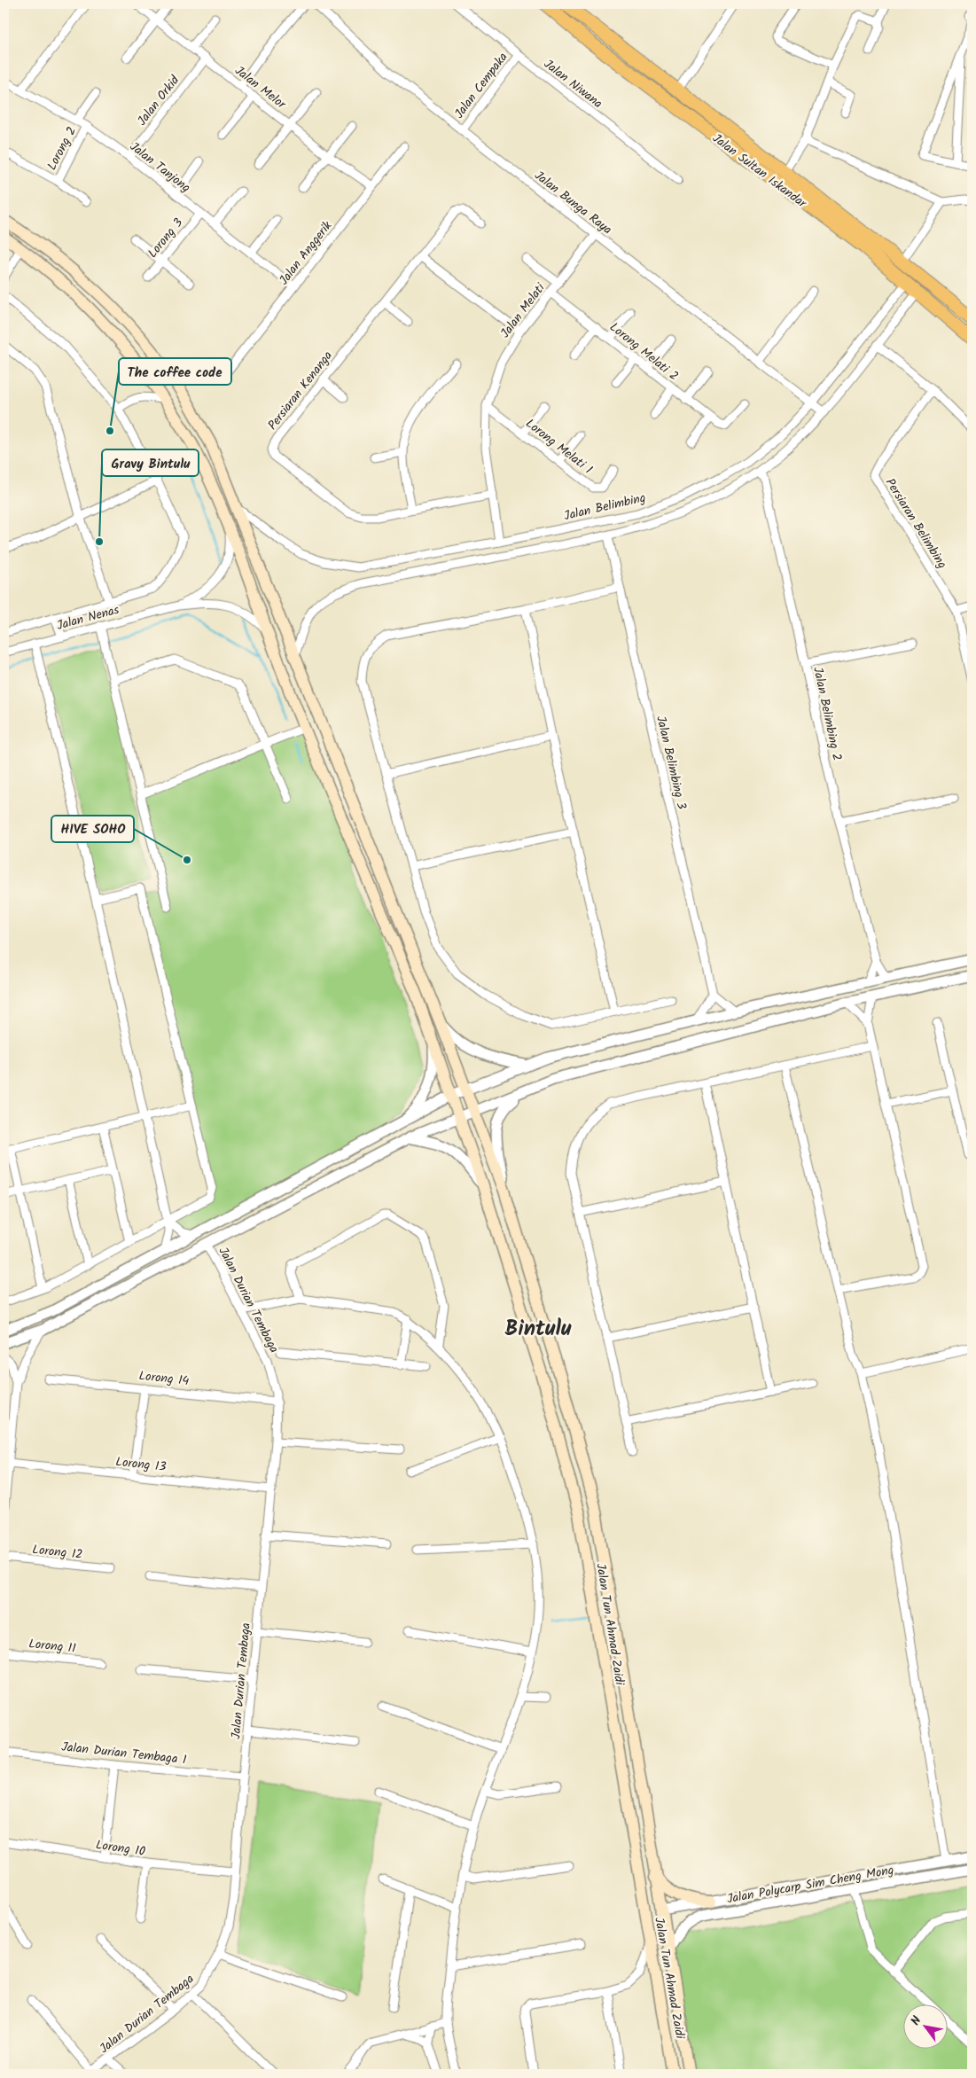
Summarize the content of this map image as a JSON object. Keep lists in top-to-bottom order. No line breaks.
{"streets":{"main road":["Jalan Sultan Iskandar","Jalan Tun Ahmad Zaidi"],"street":["Jalan Niwana","Jalan Cempaka","Jalan Melor","Jalan Orkid","Lorong 2","Jalan Tanjong","Jalan Bunga Raya","Lorong 3","Jalan Anggerik","Jalan Melati","Lorong Melati 2","Persiaran Kenanga","Lorong Melati 1","Jalan Belimbing","Persiaran Belimbing","Jalan Nenas","Jalan Belimbing 2","Jalan Belimbing 3","Jalan Durian Tembaga","Lorong 14","Lorong 13","Lorong 12","Lorong 11","Jalan Durian Tembaga 1","Lorong 10","Jalan Polycarp Sim Cheng Mong"]},"crossings":[["Jalan Niwana","Jalan Cempaka"],["Jalan Cempaka","Jalan Bunga Raya"],["Jalan Melor","Jalan Orkid"],["Jalan Melor","Jalan Anggerik"],["Jalan Orkid","Jalan Tanjong"],["Lorong 2","Jalan Tanjong"],["Jalan Tanjong","Lorong 3"],["Jalan Tanjong","Jalan Anggerik"],["Jalan Sultan Iskandar","Jalan Belimbing"],["Jalan Bunga Raya","Jalan Melati"],["Jalan Bunga Raya","Jalan Belimbing"],["Jalan Melati","Lorong Melati 2"],["Jalan Melati","Persiaran Kenanga"],["Jalan Melati","Lorong Melati 1"],["Jalan Melati","Jalan Belimbing"],["Jalan Belimbing","Jalan Tun Ahmad Zaidi"],["Jalan Nenas","Jalan Tun Ahmad Zaidi"],["Jalan Durian Tembaga","Lorong 14"],["Jalan Durian Tembaga","Lorong 13"],["Jalan Durian Tembaga","Jalan Durian Tembaga 1"],["Jalan Durian Tembaga","Lorong 10"],["Jalan Tun Ahmad Zaidi","Jalan Polycarp Sim Cheng Mong"]],"districts":["Bintulu"],"places":["The coffee code","Gravy Bintulu","HIVE SOHO"],"north":"top left"}
